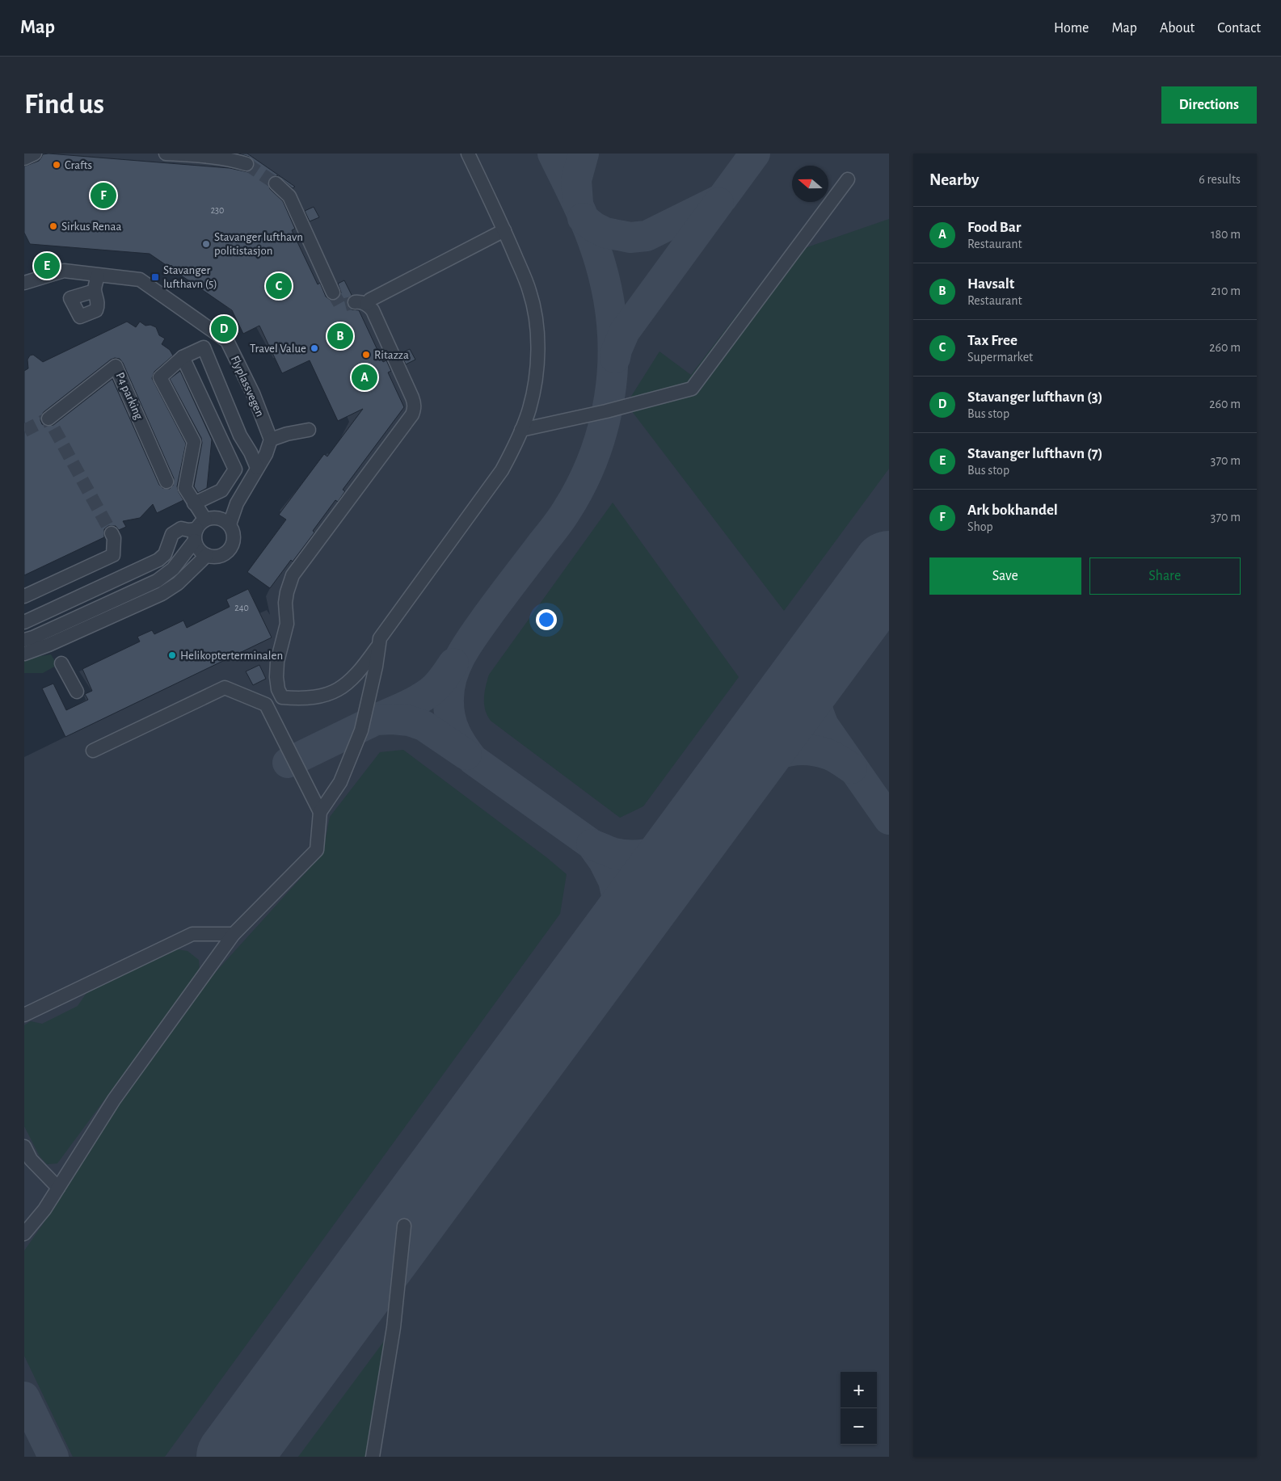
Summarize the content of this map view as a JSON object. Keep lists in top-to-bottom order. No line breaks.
{"streets":{"lane":["Flyplassvegen","P4 parking"]},"places":{"other":["Crafts","Sirkus Renaa","Stavanger lufthavn politistasjon","Travel Value","Ritazza","Helikopterterminalen"],"transit":["Stavanger lufthavn (5)"]},"house_numbers":["230","240"],"north":"left","page":{"header":"Map","nav":["Home","Map","About","Contact"],"buttons":["Directions",["Save","Share"]],"title":"Find us","heading":["Nearby","6 results"],"pins":["F","E","C","D","B","A"],"list":[{"mark":"A","name":"Food Bar","note":"Restaurant","value":"180 m"},{"mark":"B","name":"Havsalt","note":"Restaurant","value":"210 m"},{"mark":"C","name":"Tax Free","note":"Supermarket","value":"260 m"},{"mark":"D","name":"Stavanger lufthavn (3)","note":"Bus stop","value":"260 m"},{"mark":"E","name":"Stavanger lufthavn (7)","note":"Bus stop","value":"370 m"},{"mark":"F","name":"Ark bokhandel","note":"Shop","value":"370 m"}],"map_buttons":["+","−"]}}
